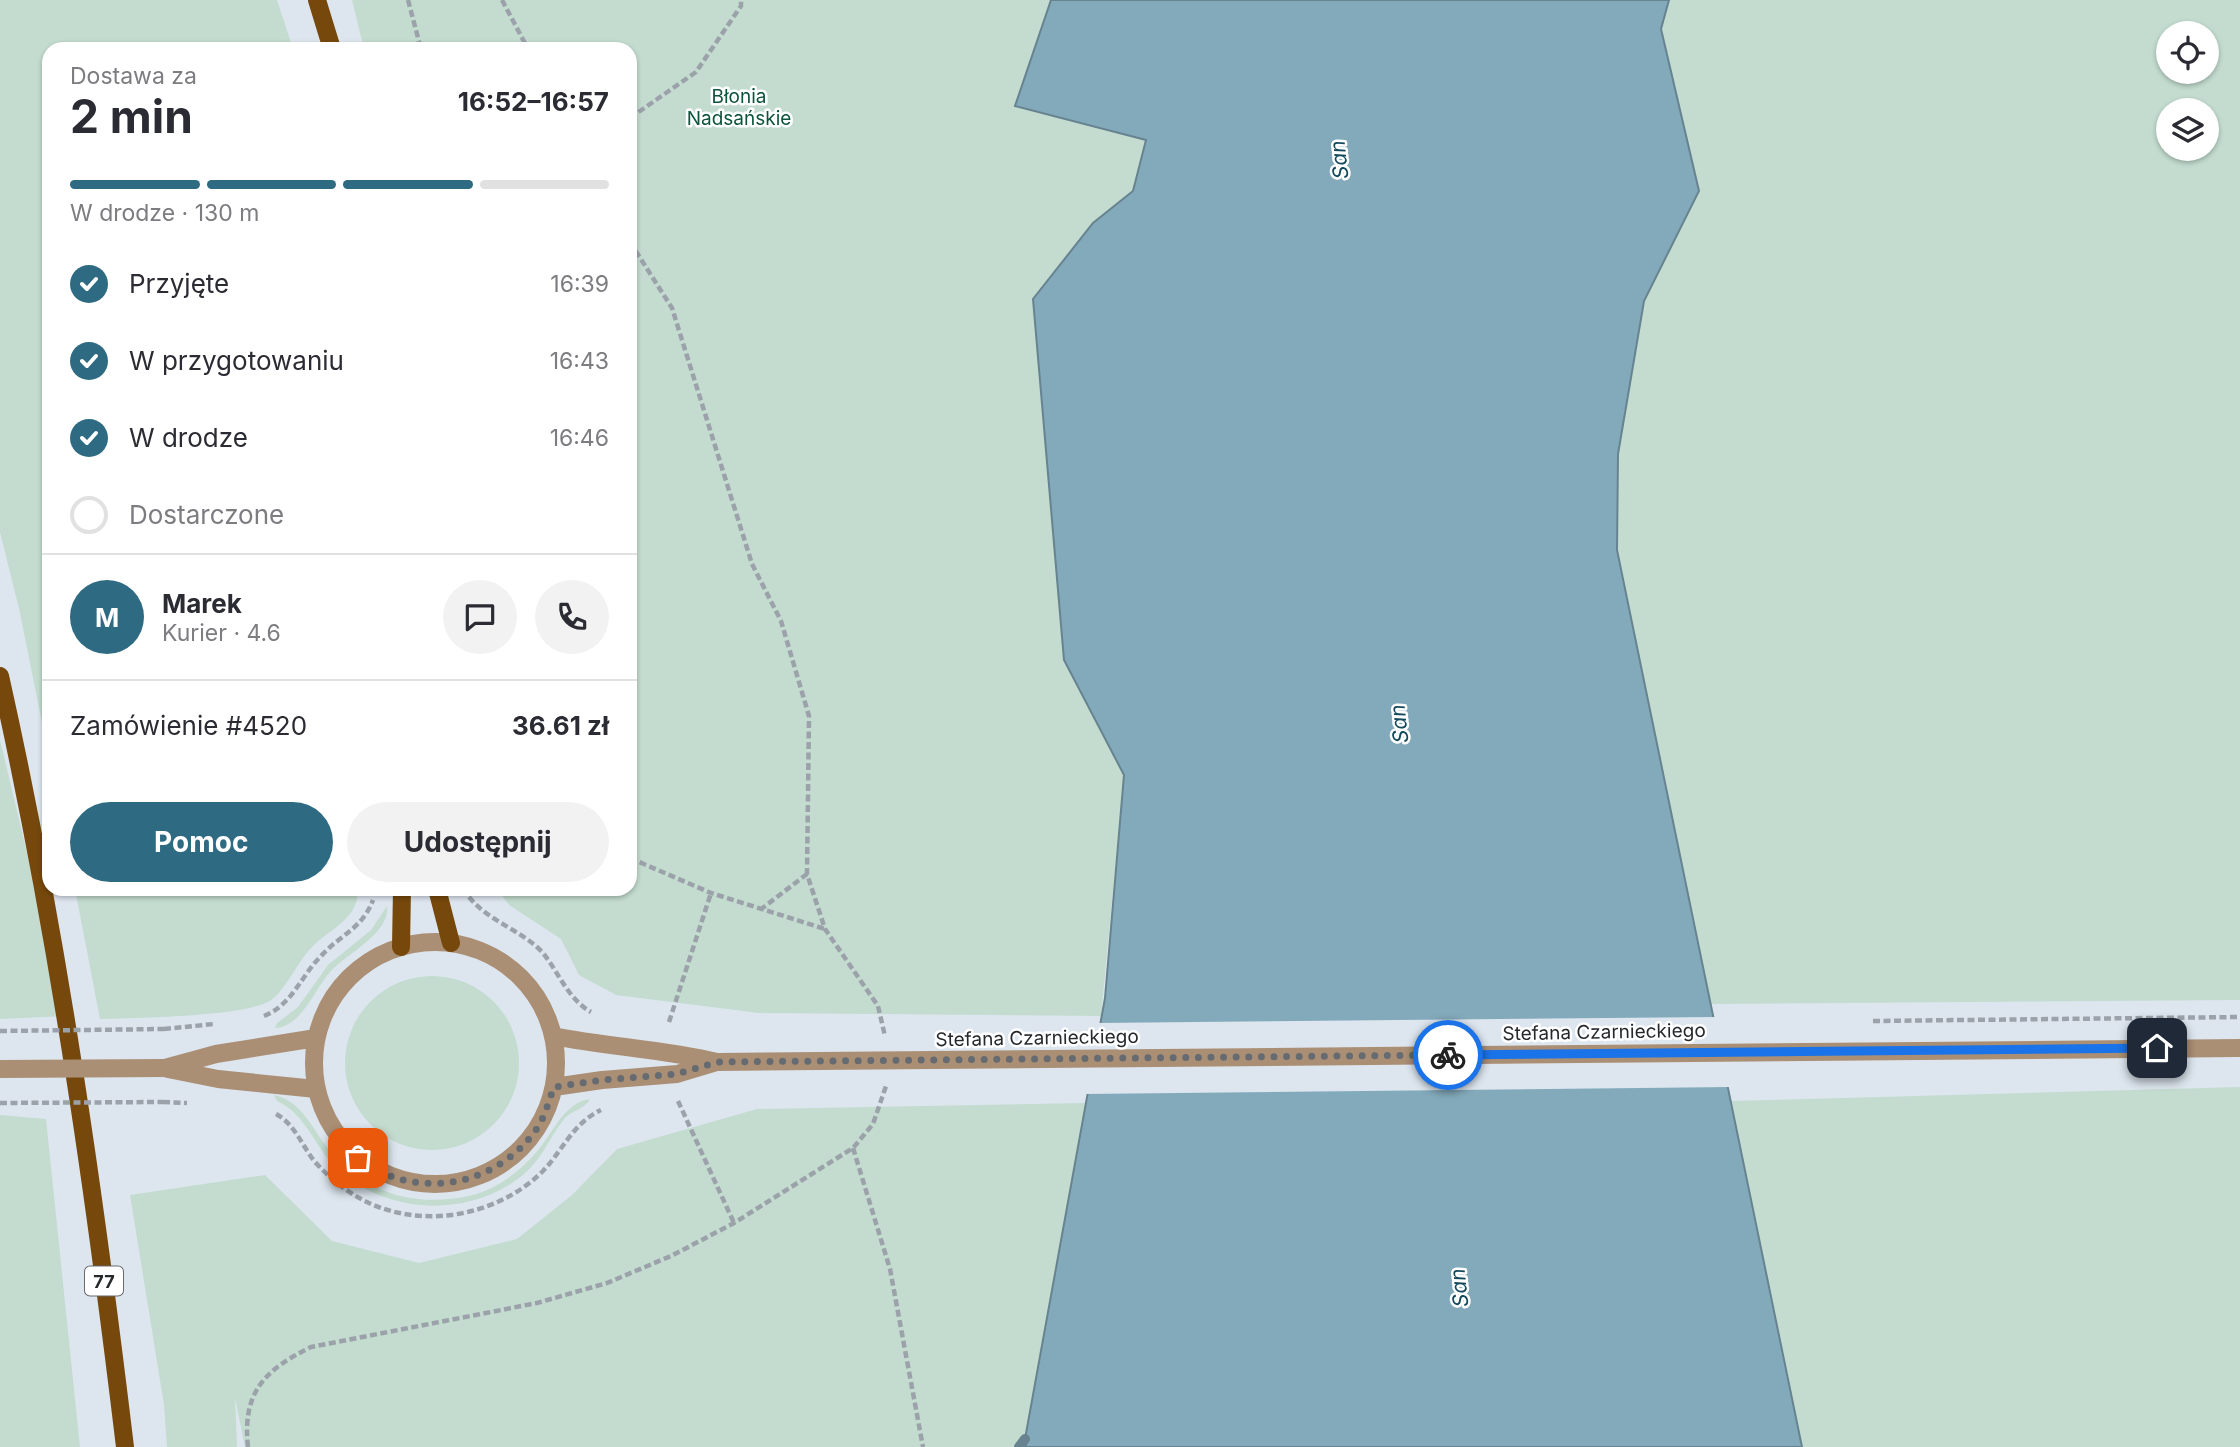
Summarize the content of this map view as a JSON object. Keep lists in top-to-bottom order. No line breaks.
{"streets":{"main road":["77"],"street":["Stefana Czarnieckiego"]},"water":["San"],"parks":["Błonia Nadsańskie"],"page":{"heading":["2 min","Dostawa za","16:52–16:57"],"panel":["Marek","Kurier · 4.6","Zamówienie #4520","36.61 zł"],"bar":"W drodze · 130 m","list":[["Przyjęte","16:39"],["W przygotowaniu","16:43"],["W drodze","16:46"],"Dostarczone"],"round":"M","buttons":["Pomoc","Udostępnij"]}}
